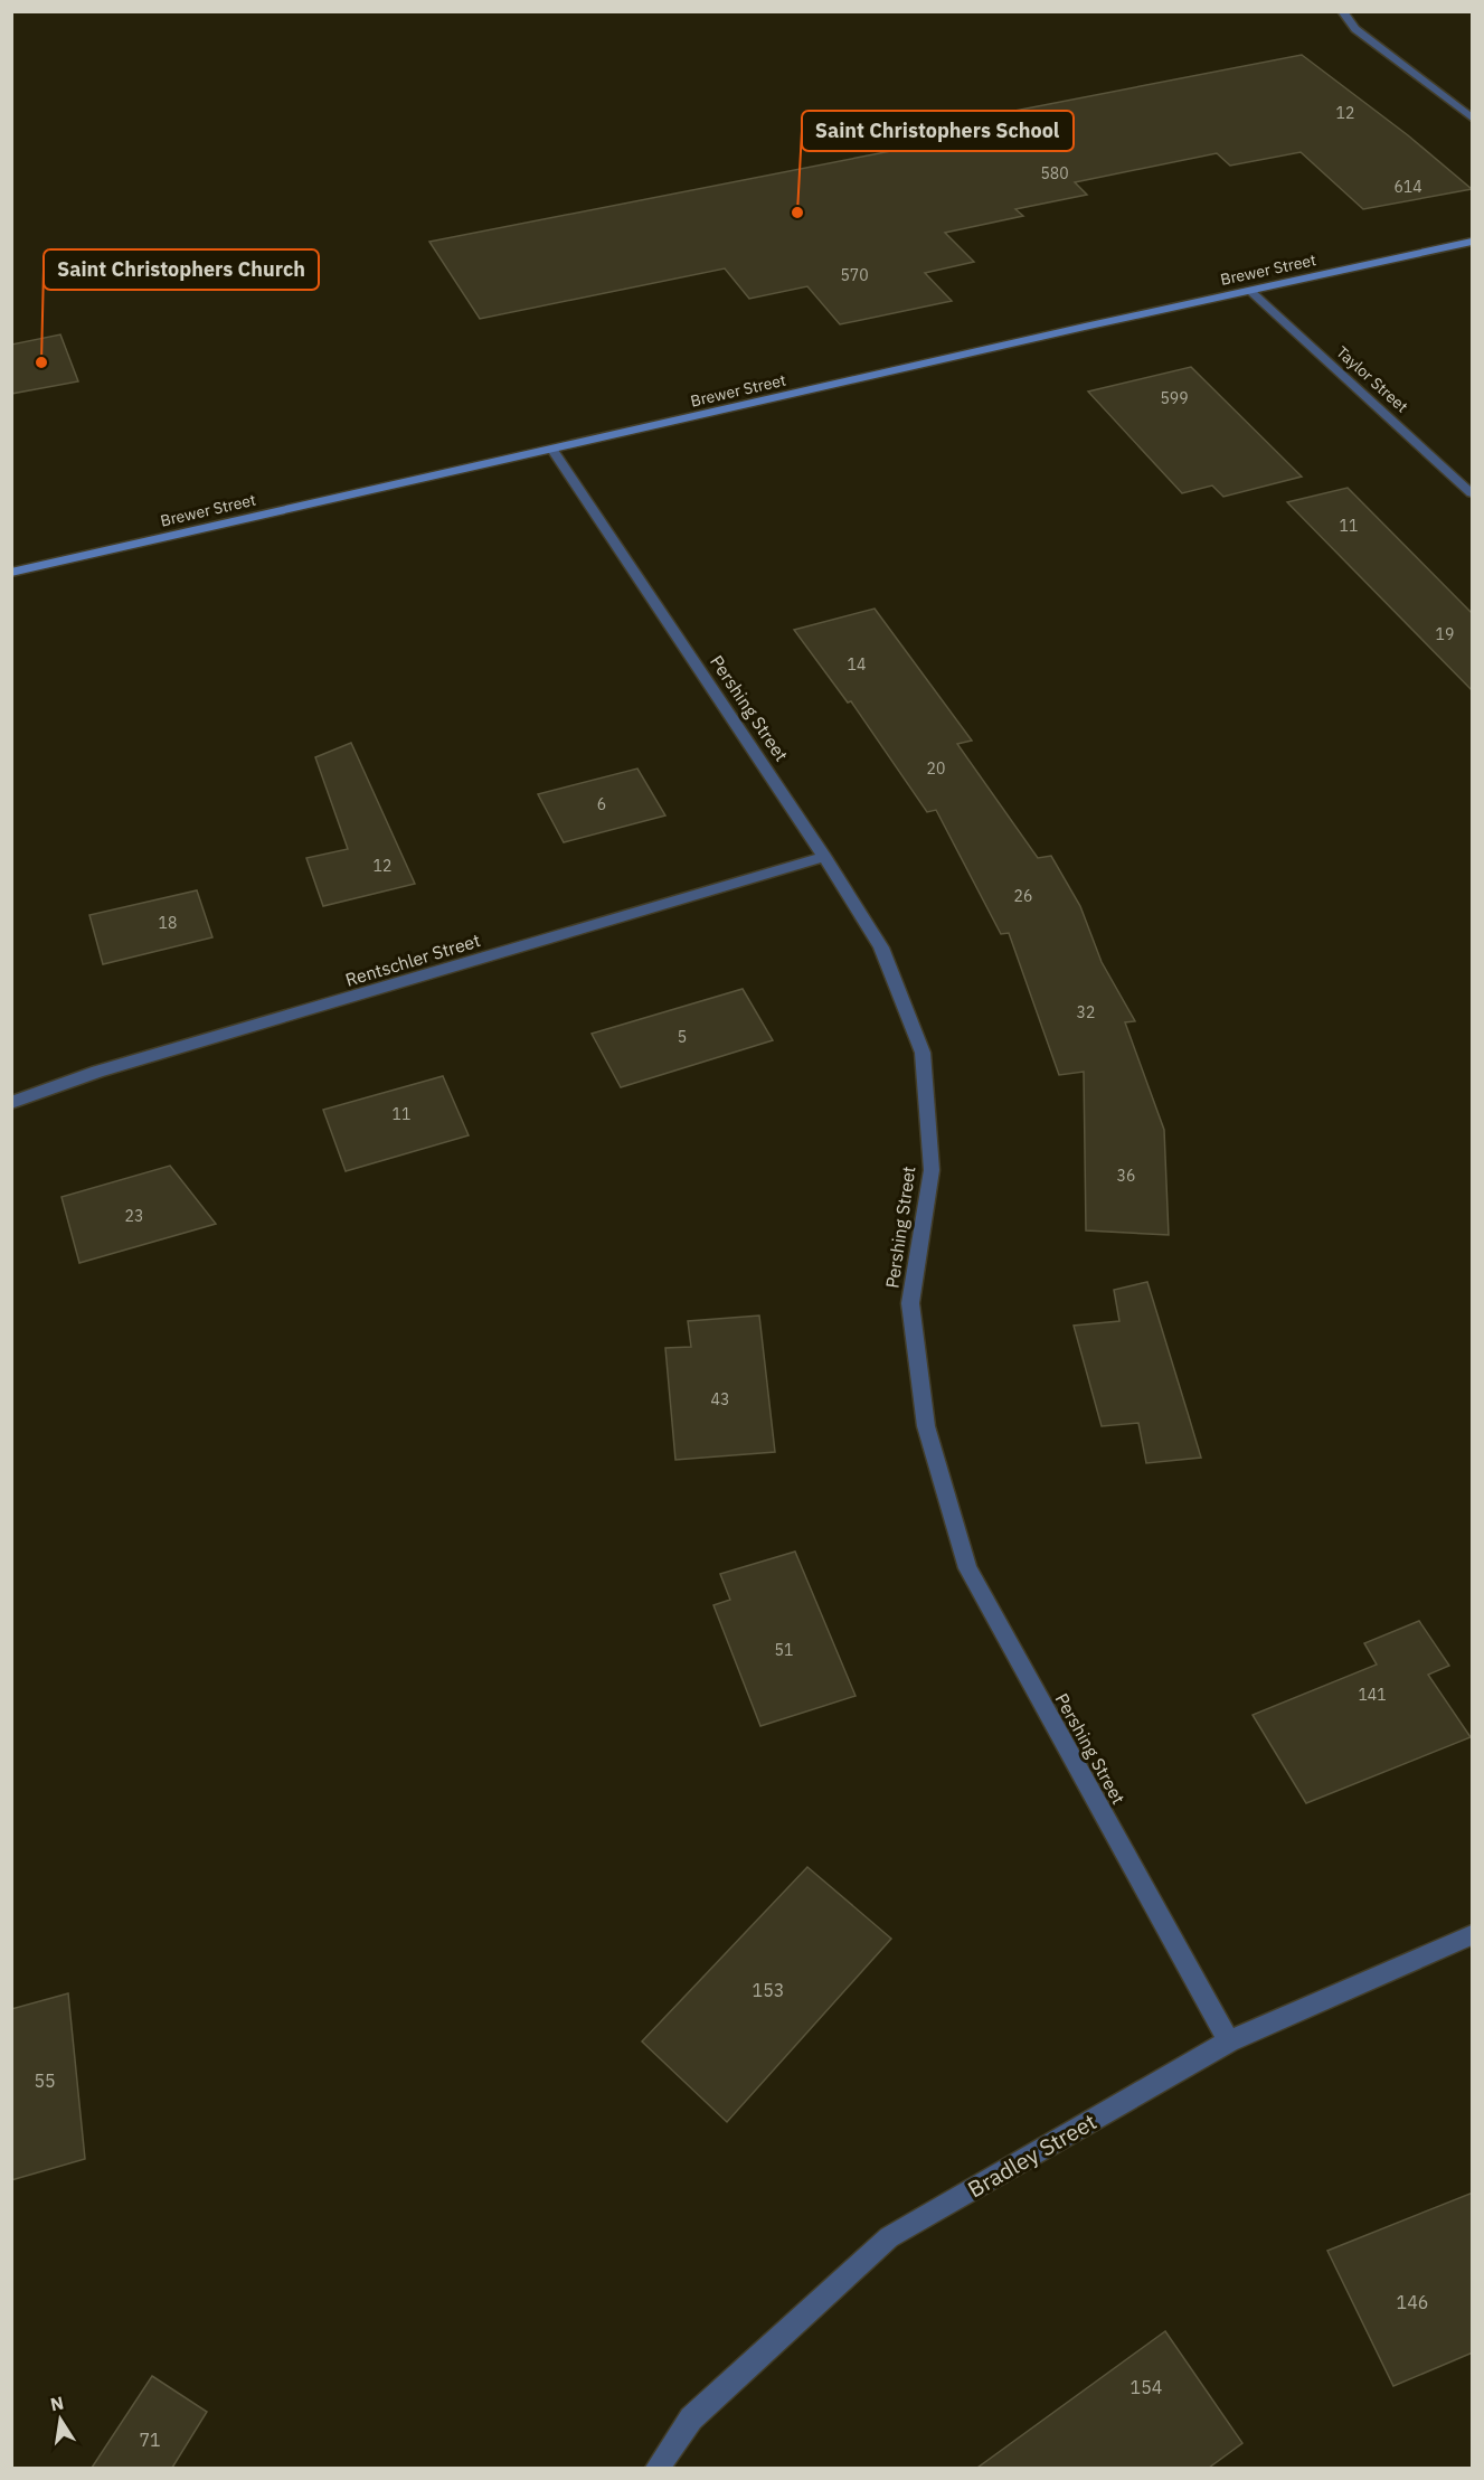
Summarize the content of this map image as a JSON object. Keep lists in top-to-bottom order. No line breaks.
{"streets":{"street":["Brewer Street","Taylor Street","Pershing Street","Rentschler Street","Bradley Street"]},"crossings":[["Brewer Street","Taylor Street"],["Brewer Street","Pershing Street"],["Pershing Street","Rentschler Street"],["Pershing Street","Bradley Street"]],"places":["Saint Christophers School","Saint Christophers Church"],"house_numbers":["12","580","614","570","599","11","19","14","20","6","12","26","18","32","5","11","36","23","43","51","141","153","55","146","154","71"],"north":"top"}
